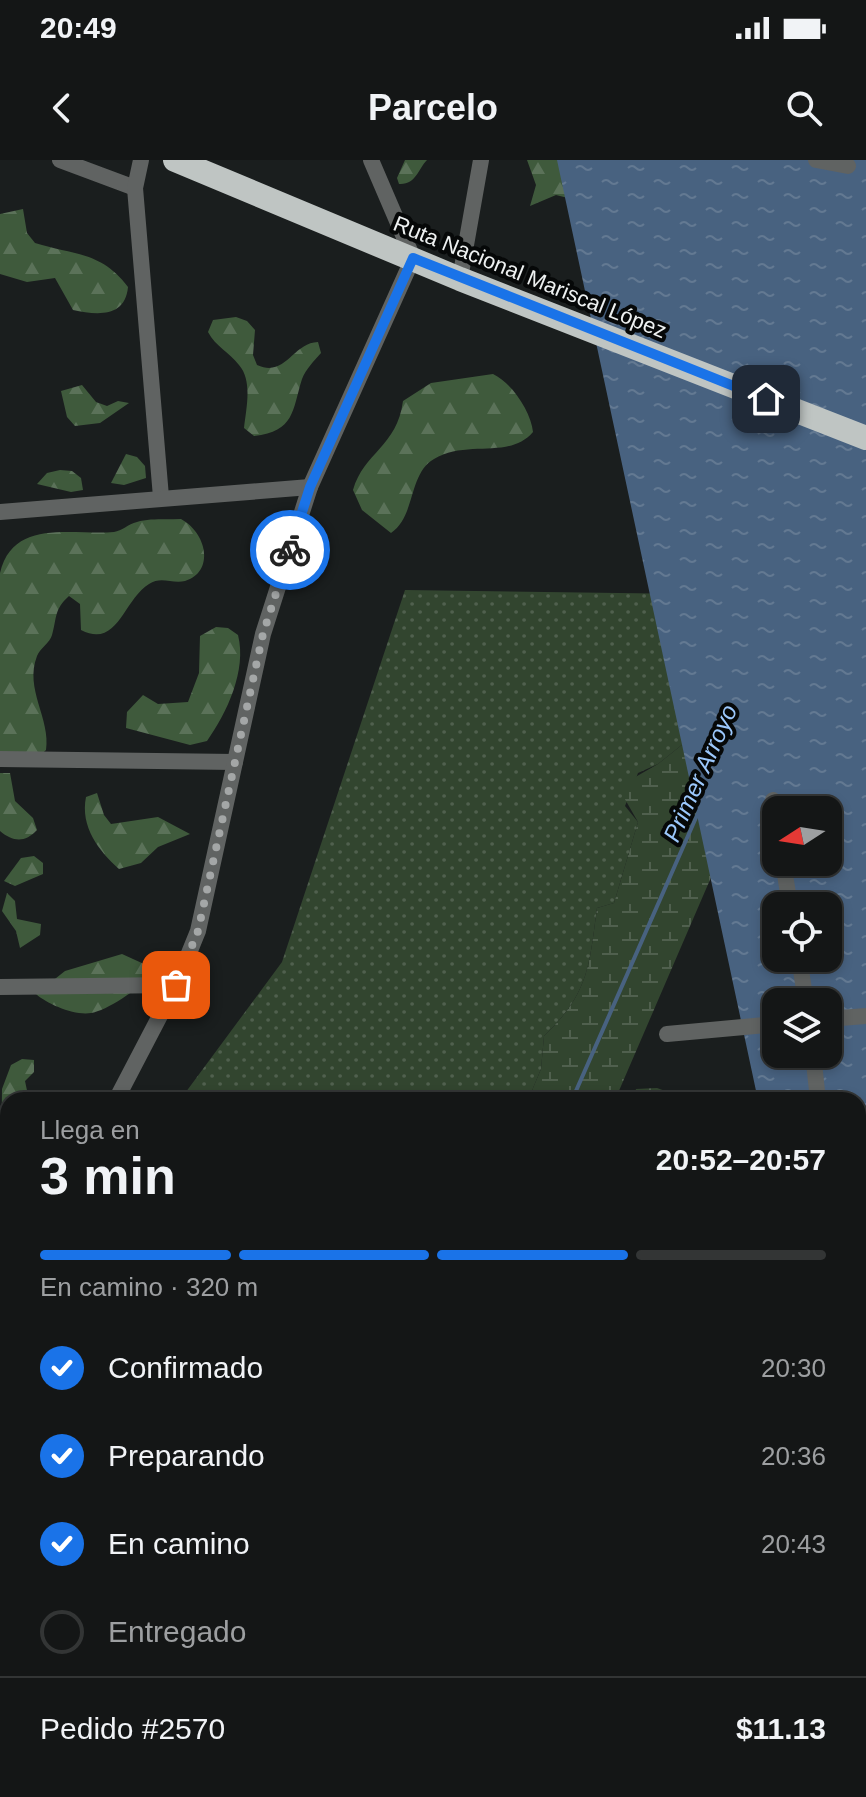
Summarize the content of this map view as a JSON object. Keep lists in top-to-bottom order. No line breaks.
{"streets":{"highway":["Ruta Nacional Mariscal López"]},"water":["Primer Arroyo"],"north":"left","page":{"status":"20:49","header":"Parcelo","heading":["3 min","Llega en","20:52–20:57"],"panel":["Pedido #2570","$11.13"],"bar":"En camino · 320 m","list":[["Confirmado","20:30"],["Preparando","20:36"],["En camino","20:43"],"Entregado"]}}
